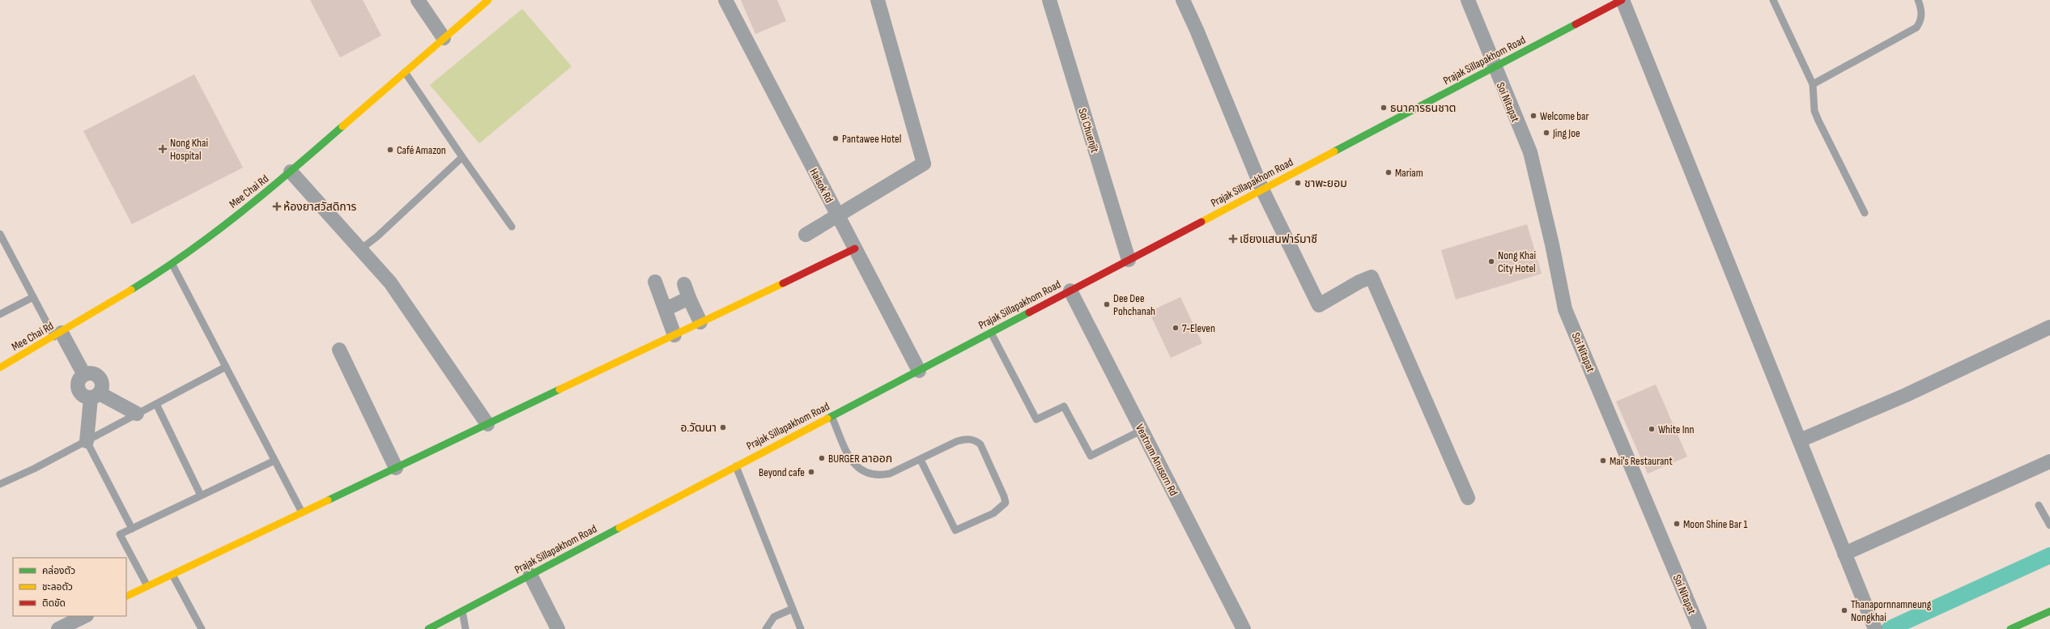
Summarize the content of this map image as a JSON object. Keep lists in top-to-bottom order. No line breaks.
{"streets":{"street":["Prajak Sillapakhom Road","Soi Nitapat","Soi Chuenjit","Haisok Rd","Mee Chai Rd","Veatnam Anusorn Rd"]},"crossings":[["Prajak Sillapakhom Road","Soi Nitapat"],["Prajak Sillapakhom Road","Soi Chuenjit"],["Prajak Sillapakhom Road","Haisok Rd"],["Prajak Sillapakhom Road","Veatnam Anusorn Rd"]],"places":{"other":["ธนาคารธนชาต","Welcome bar","Jing Joe","Pantawee Hotel","Café Amazon","Mariam","ชาพะยอม","Nong Khai City Hotel","Dee Dee Pohchanah","7-Eleven","อ.วัฒนา","White Inn","BURGER ลาออก","Mai's Restaurant","Beyond cafe","Moon Shine Bar 1","Thanapornnamneung Nongkhai"],"health":["Nong Khai Hospital","ห้องยาสวัสดิการ","เชียงแสนฟาร์มาซี"]},"legend":["คล่องตัว","ชะลอตัว","ติดขัด"]}
